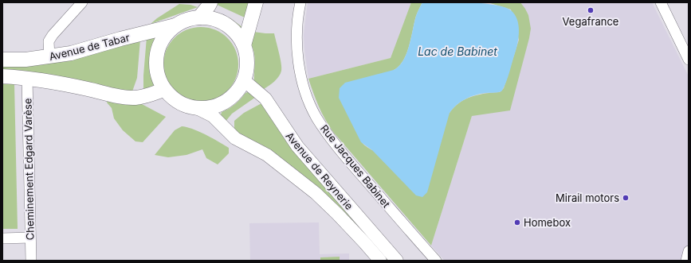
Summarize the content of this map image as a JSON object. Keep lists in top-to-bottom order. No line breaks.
{"streets":{"main road":["Avenue de Tabar"],"street":["Rue Jacques Babinet","Cheminement Edgard Varèse","Avenue de Reynerie"]},"crossings":[["Avenue de Tabar","Avenue de Reynerie"]],"water":["Lac de Babinet"],"places":["Vegafrance","Mirail motors","Homebox"]}
